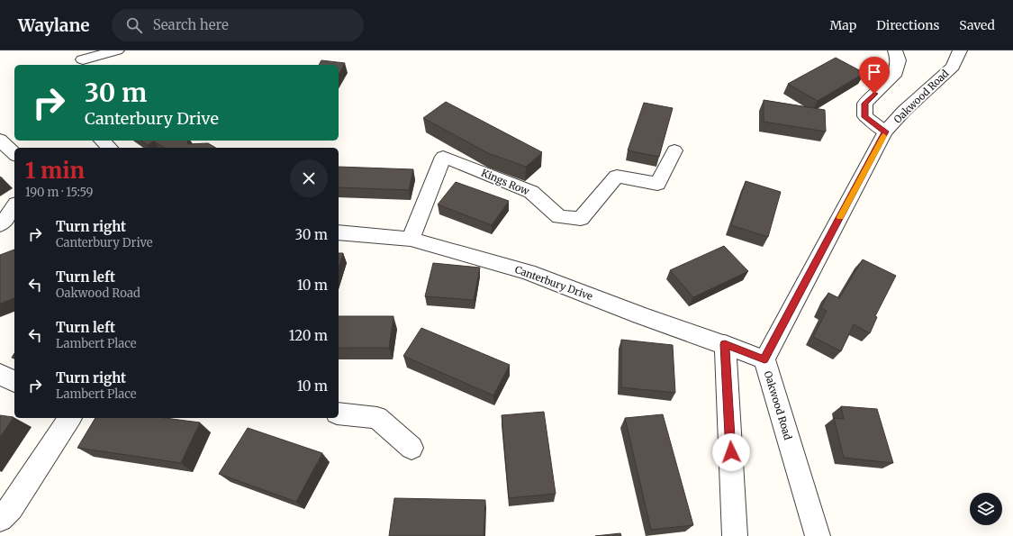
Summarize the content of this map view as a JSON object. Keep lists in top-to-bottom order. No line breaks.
{"streets":{"street":["Oakwood Road","Kings Row","Canterbury Drive"]},"crossings":[["Oakwood Road","Canterbury Drive"],["Kings Row","Canterbury Drive"]],"page":{"header":"Waylane","search":"Search here","nav":["Map","Directions","Saved"],"turn":["30 m","Canterbury Drive"],"heading":["1 min","190 m · 15:59"],"list":[{"name":"Turn right","note":"Canterbury Drive","value":"30 m"},{"name":"Turn left","note":"Oakwood Road","value":"10 m"},{"name":"Turn left","note":"Lambert Place","value":"120 m"},{"name":"Turn right","note":"Lambert Place","value":"10 m"}]}}
